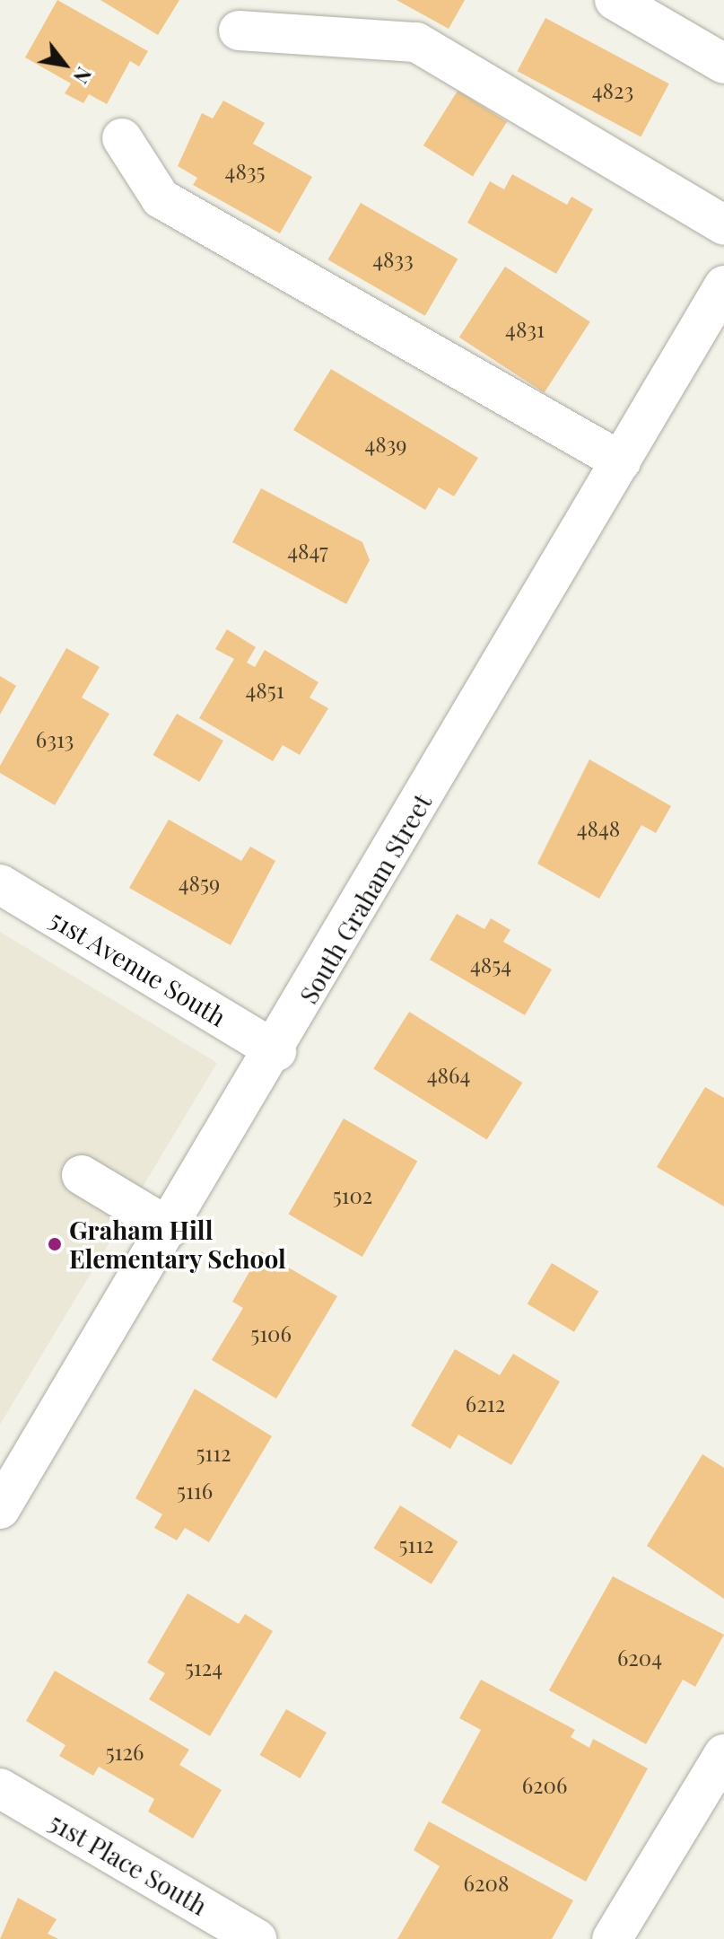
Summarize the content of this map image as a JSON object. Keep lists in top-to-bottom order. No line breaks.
{"streets":{"street":["South Graham Street","51st Avenue South","51st Place South"]},"crossings":[["South Graham Street","51st Avenue South"]],"places":["Graham Hill Elementary School"],"house_numbers":["4823","4835","4833","4831","4839","4847","4851","6313","4848","4859","4854","4864","5102","5106","6212","5112","5116","5112","6204","5124","5126","6206","6208"],"north":"bottom right"}
